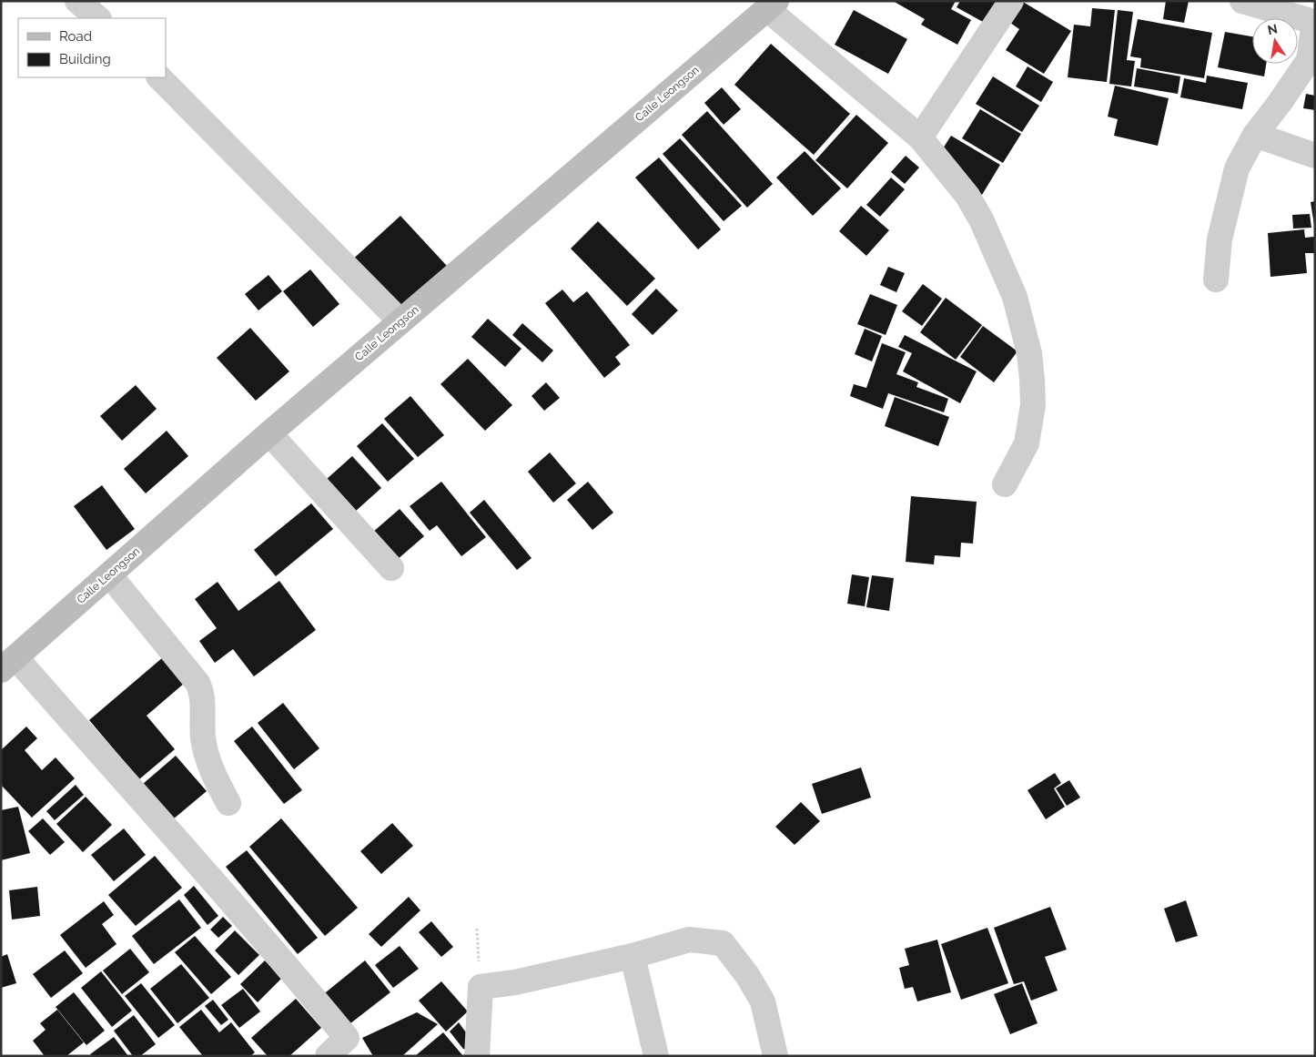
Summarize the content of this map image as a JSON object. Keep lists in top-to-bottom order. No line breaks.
{"streets":{"main road":["Calle Leongson"]},"legend":["Road","Building"],"north":"top"}
